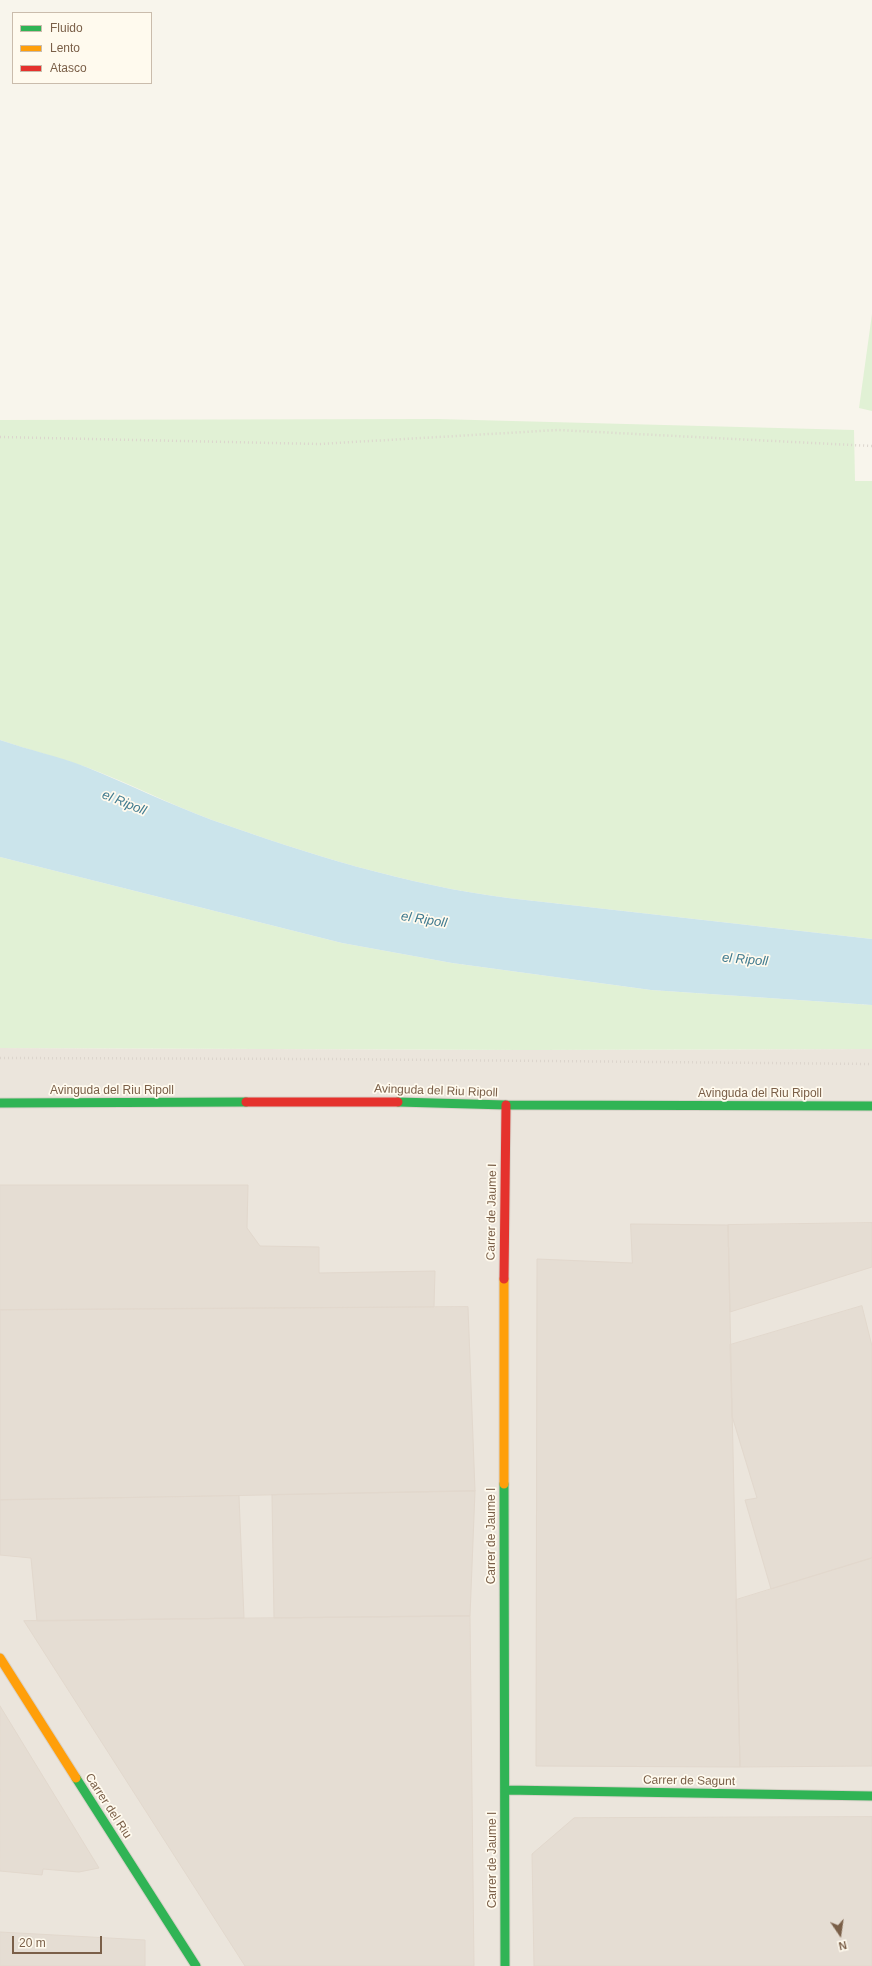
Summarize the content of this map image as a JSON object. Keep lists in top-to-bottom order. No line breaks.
{"streets":{"street":["Avinguda del Riu Ripoll","Carrer de Jaume I","Carrer de Sagunt","Carrer del Riu"]},"crossings":[["Avinguda del Riu Ripoll","Carrer de Jaume I"],["Carrer de Jaume I","Carrer de Sagunt"]],"water":["el Ripoll"],"legend":["Fluido","Lento","Atasco"],"scale_bar":"20 m","north":"bottom"}
